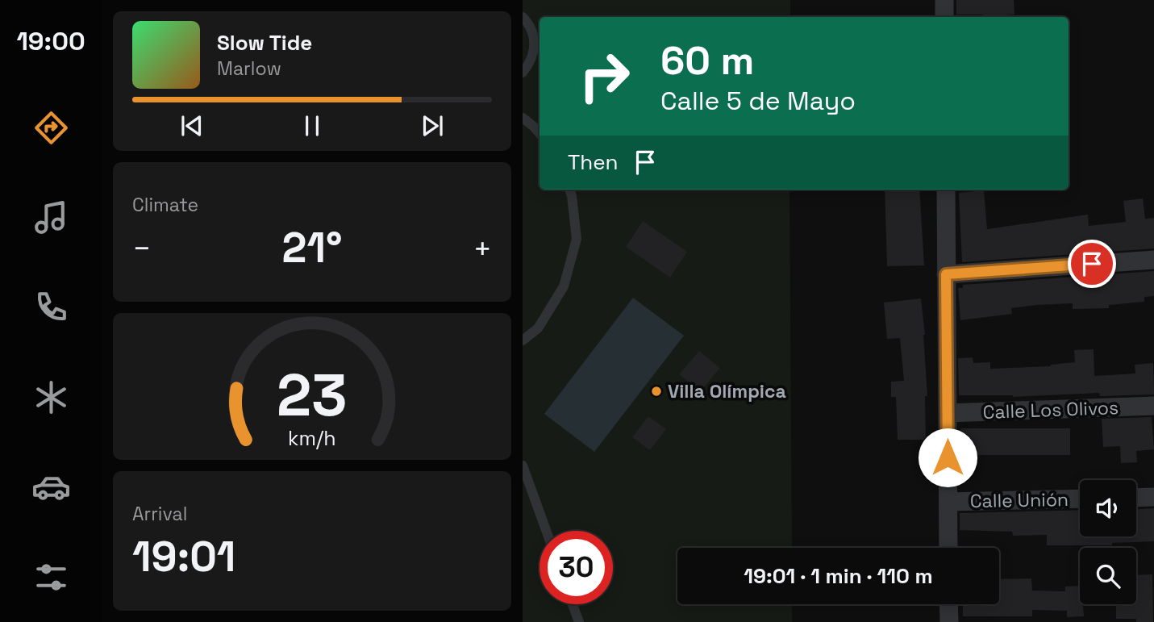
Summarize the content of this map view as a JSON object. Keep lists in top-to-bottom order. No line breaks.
{"streets":{"street":["Calle Los Olivos","Calle Unión"]},"places":["Villa Olímpica"],"page":{"tabs":"19:00","turn":["60 m","Calle 5 de Mayo"],"song":["Slow Tide","Marlow"],"then":"Then","tile":["Climate",["Arrival","19:01"]],"heat":["−","21°","+"],"limit":"30","trip":"19:01 · 1 min · 110 m","gauge":["23","km/h"]}}
